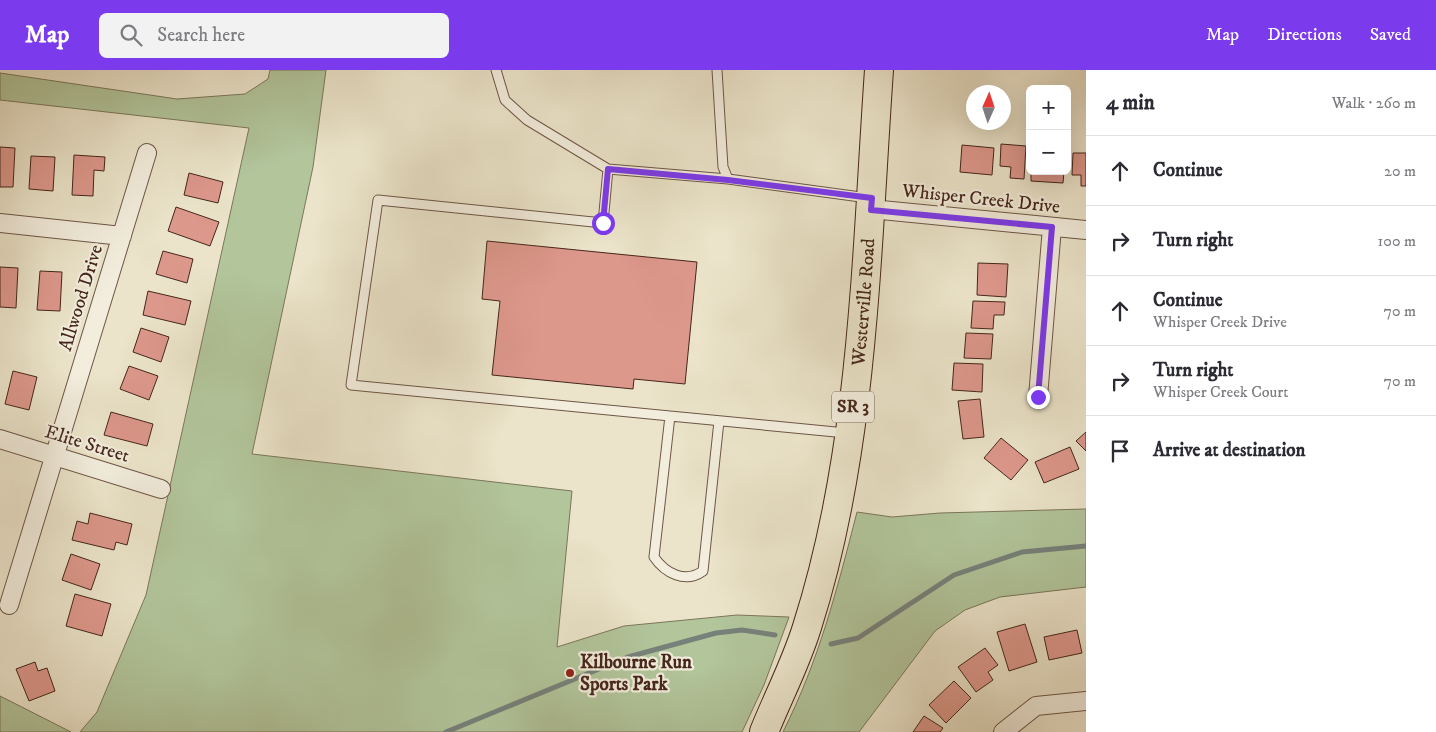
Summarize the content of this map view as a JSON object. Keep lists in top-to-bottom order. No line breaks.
{"streets":{"main road":["Westerville Road","SR 3"],"street":["Whisper Creek Drive","Allwood Drive","Elite Street"]},"crossings":[["Whisper Creek Drive","Westerville Road"],["Allwood Drive","Elite Street"]],"places":["Kilbourne Run Sports Park"],"north":"top","page":{"header":"Map","search":"Search here","nav":["Map","Directions","Saved"],"heading":["4 min","Walk · 260 m"],"map_buttons":["+","−"],"list":[["Continue","20 m"],["Turn right","100 m"],["Continue","Whisper Creek Drive","70 m"],["Turn right","Whisper Creek Court","70 m"],"Arrive at destination"]}}
